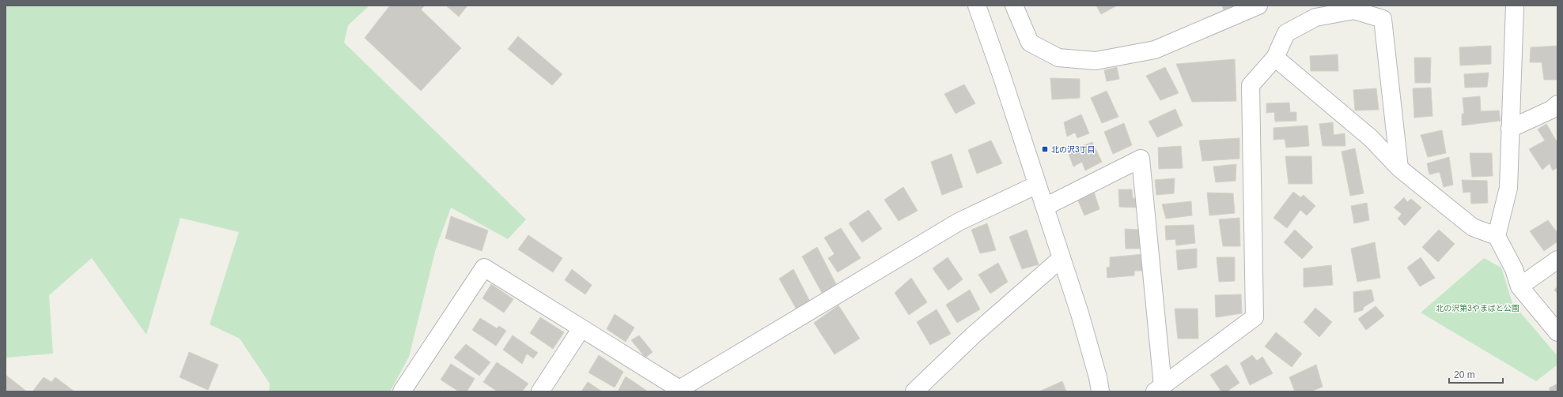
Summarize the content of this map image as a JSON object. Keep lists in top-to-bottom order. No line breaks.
{"parks":["北の沢第3やまばと公園"],"places":{"transit":["北の沢3丁目"]},"scale_bar":"20 m"}
